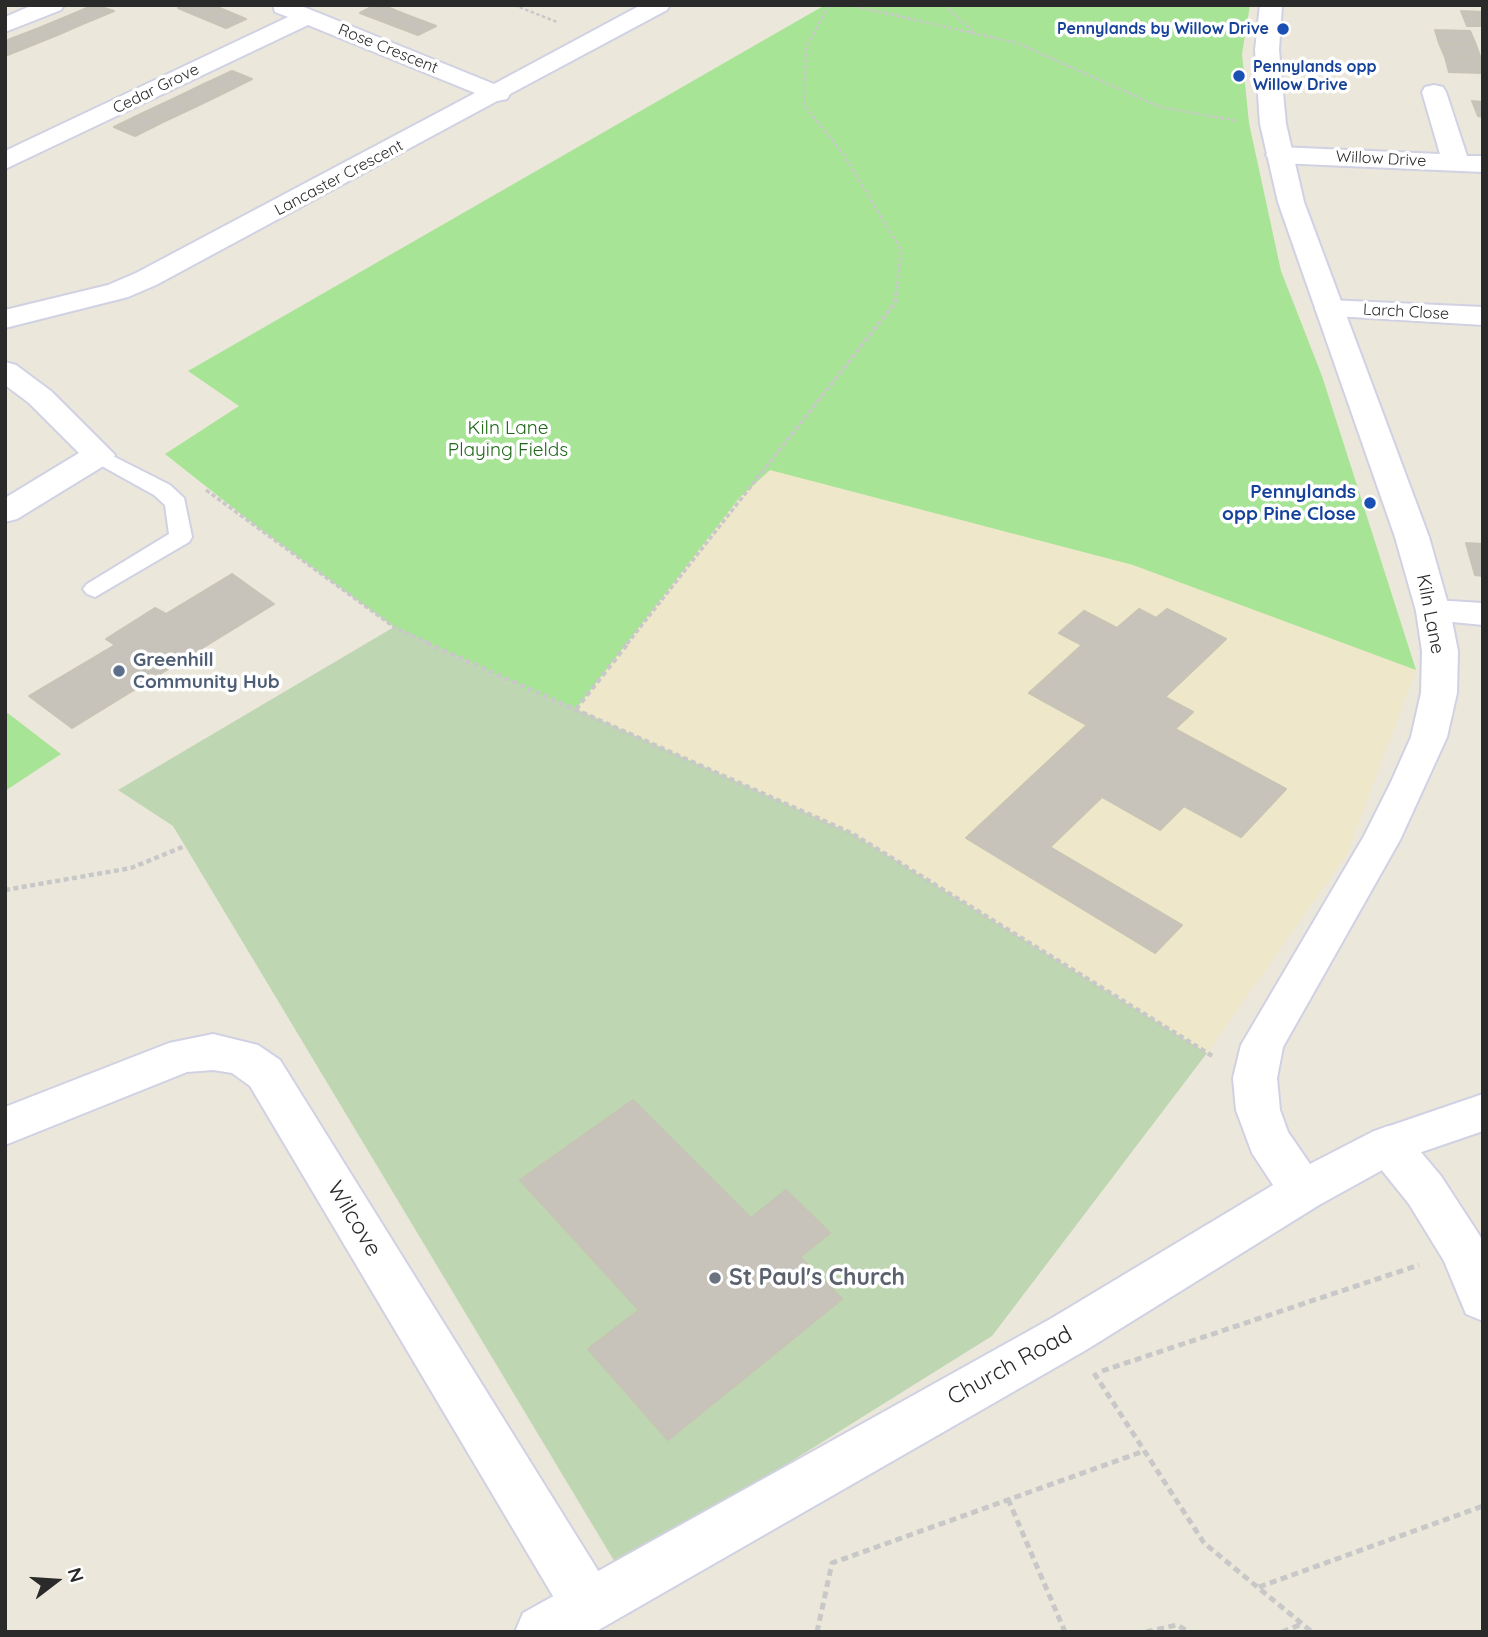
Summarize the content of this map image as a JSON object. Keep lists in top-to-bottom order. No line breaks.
{"streets":{"street":["Rose Crescent","Cedar Grove","Willow Drive","Lancaster Crescent","Larch Close","Kiln Lane","Wilcove","Church Road"]},"crossings":[["Rose Crescent","Cedar Grove"],["Rose Crescent","Lancaster Crescent"],["Willow Drive","Kiln Lane"],["Larch Close","Kiln Lane"],["Kiln Lane","Church Road"],["Wilcove","Church Road"]],"parks":["Kiln Lane Playing Fields"],"places":["Pennylands by Willow Drive","Pennylands opp Willow Drive","Pennylands opp Pine Close","Greenhill Community Hub","St Paul's Church"],"north":"right"}
